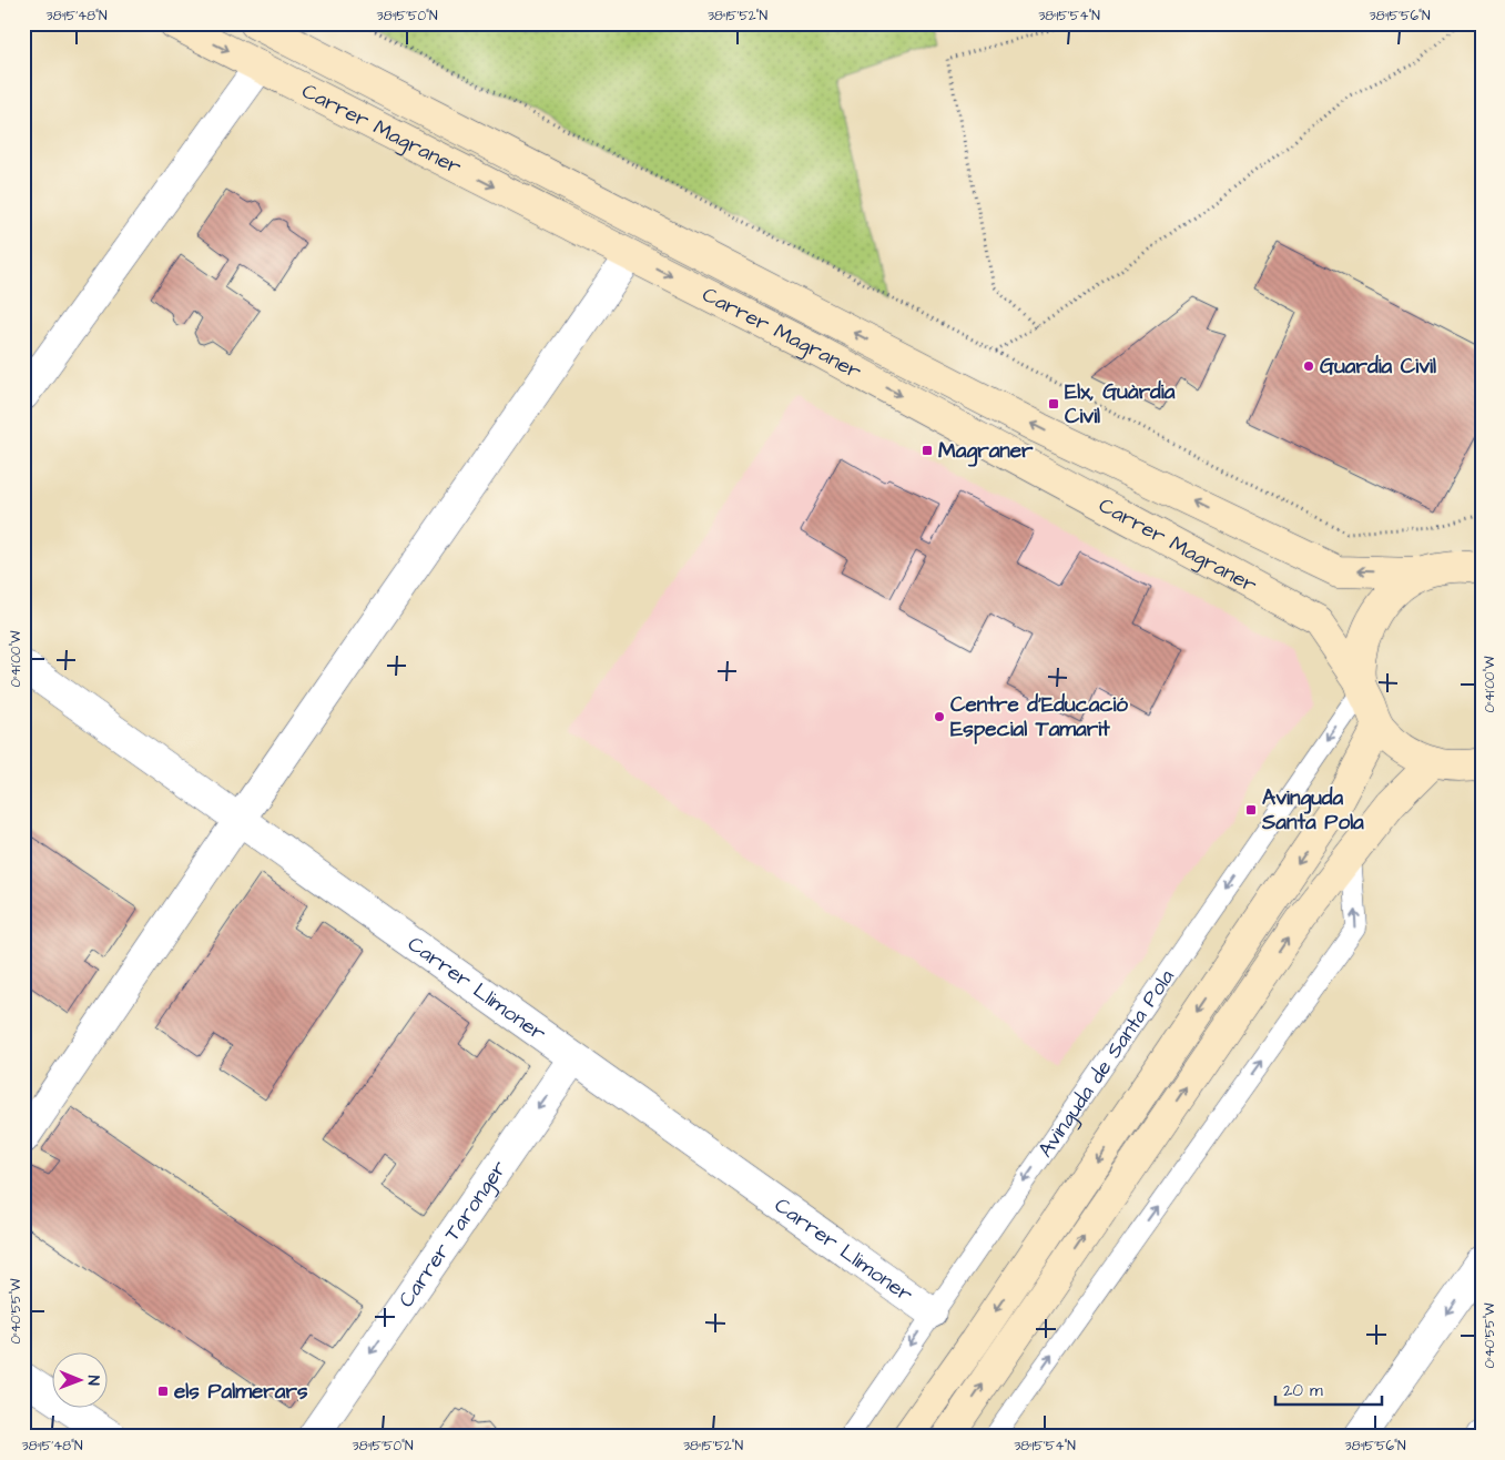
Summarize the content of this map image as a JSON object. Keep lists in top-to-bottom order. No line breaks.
{"streets":{"main road":["Carrer Magraner"],"street":["Carrer Llimoner","Carrer Taronger"],"lane":["Avinguda de Santa Pola"]},"crossings":[["Carrer Magraner","Avinguda de Santa Pola"],["Carrer Llimoner","Avinguda de Santa Pola"],["Carrer Llimoner","Carrer Taronger"]],"one_way":["Carrer Taronger"],"places":{"other":["Guardia Civil","Centre d'Educació Especial Tamarit"],"transit":["Elx, Guàrdia Civil","Magraner","Avinguda Santa Pola","els Palmerars"]},"scale_bar":"20 m","north":"right","coordinates":["38°15'48\"N","38°15'50\"N","38°15'52\"N","38°15'54\"N","38°15'56\"N","0°41'00\"W","0°40'55\"W"]}
